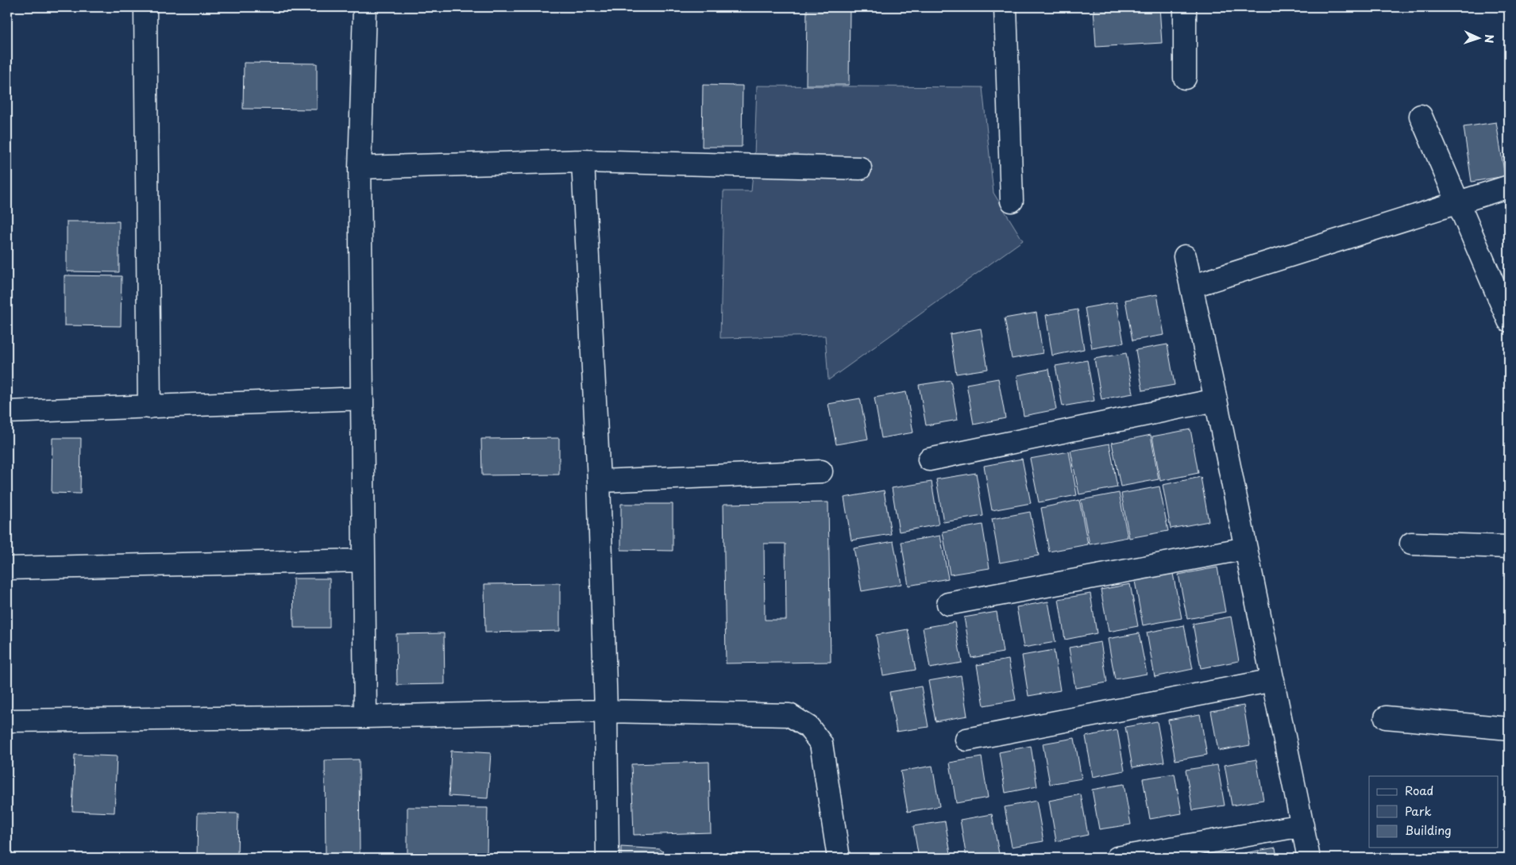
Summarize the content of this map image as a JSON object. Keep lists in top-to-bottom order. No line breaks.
{"legend":["Road","Park","Building"],"north":"right"}
